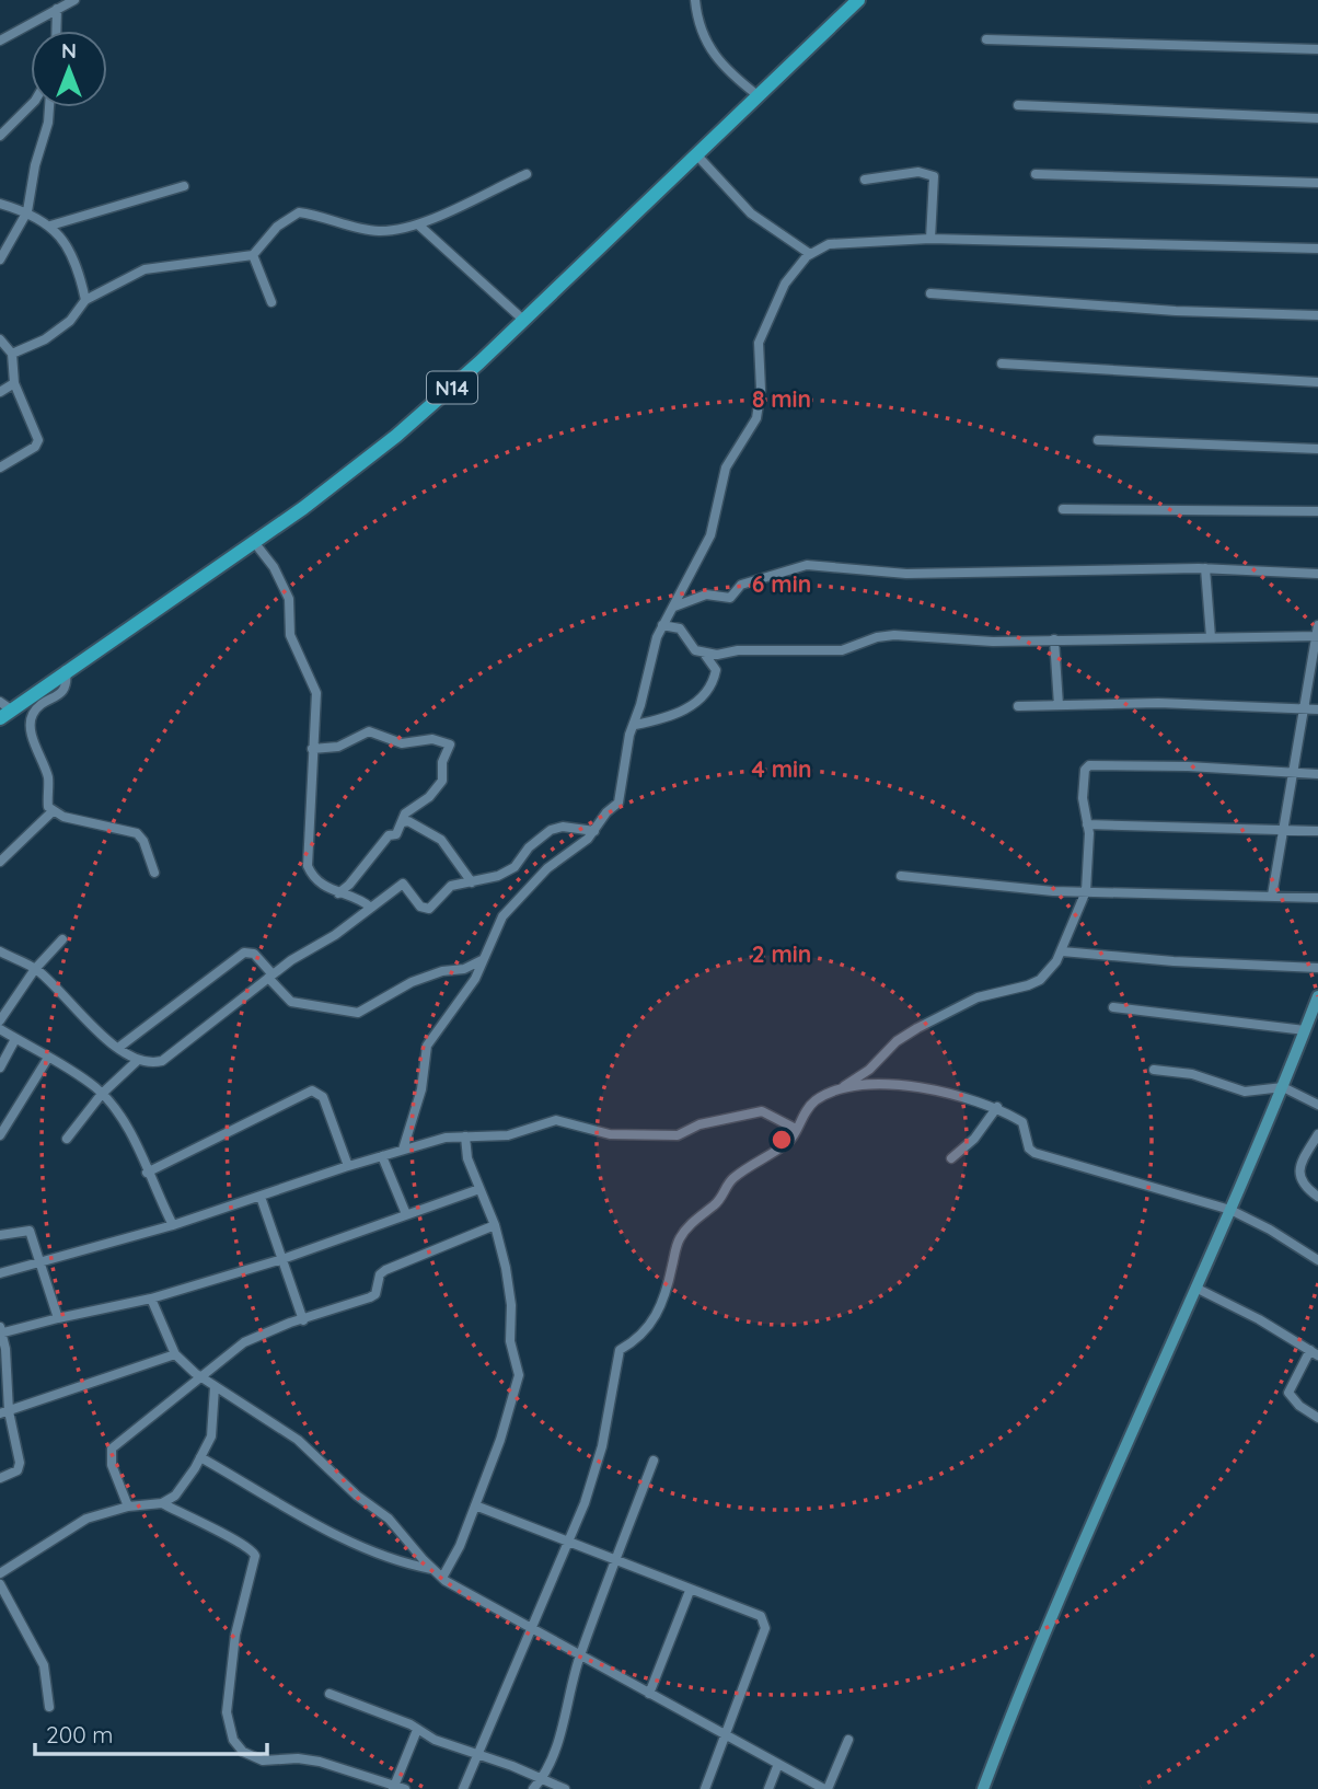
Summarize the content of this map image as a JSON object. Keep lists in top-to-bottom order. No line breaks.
{"streets":{"main road":["N14"]},"scale_bar":"200 m","north":"top","rings":["8 min","6 min","4 min","2 min"]}
